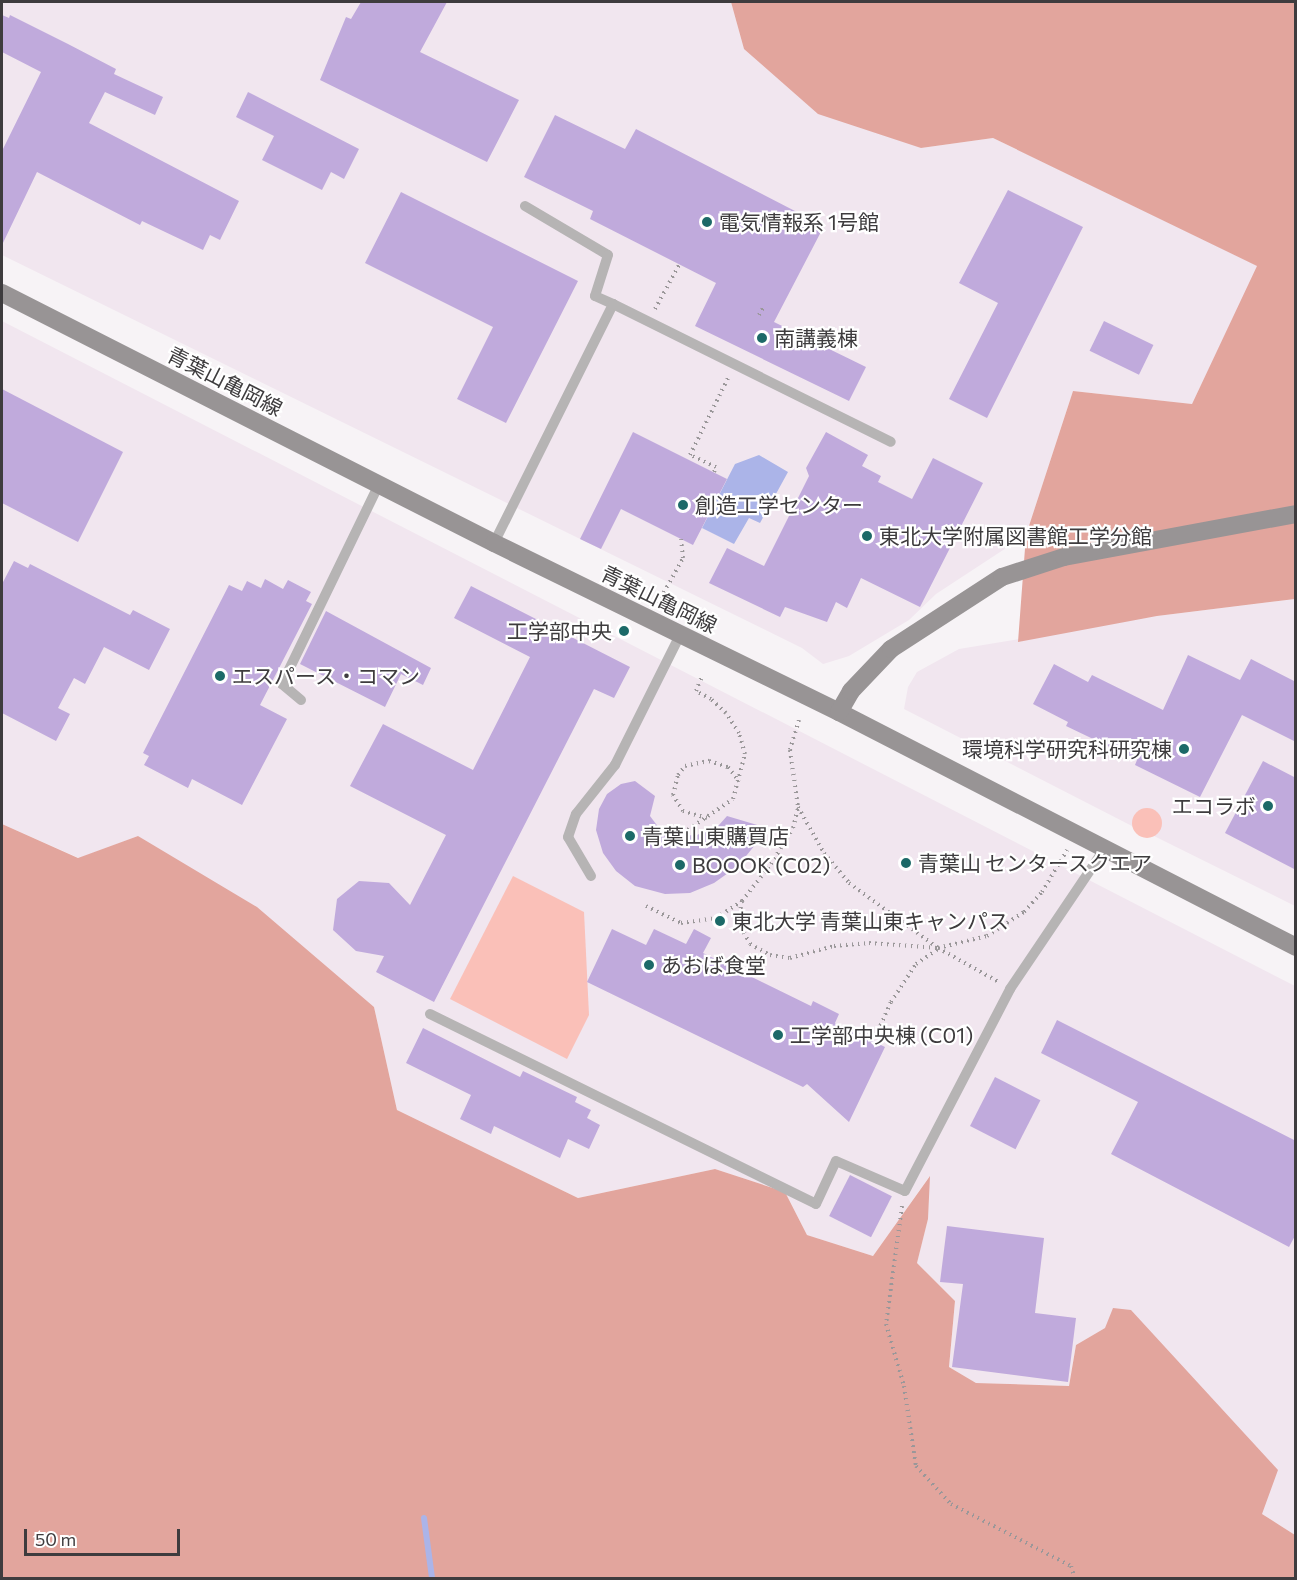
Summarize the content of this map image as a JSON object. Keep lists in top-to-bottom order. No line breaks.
{"streets":{"street":["青葉山亀岡線"]},"places":["電気情報系 1号館","南講義棟","創造工学センター","東北大学附属図書館工学分館","工学部中央","エスパース・コマン","環境科学研究科研究棟","エコラボ","青葉山東購買店","青葉山 センタースクエア","BOOOK (C02)","東北大学 青葉山東キャンパス","あおば食堂","工学部中央棟 (C01)"],"scale_bar":"50 m"}
